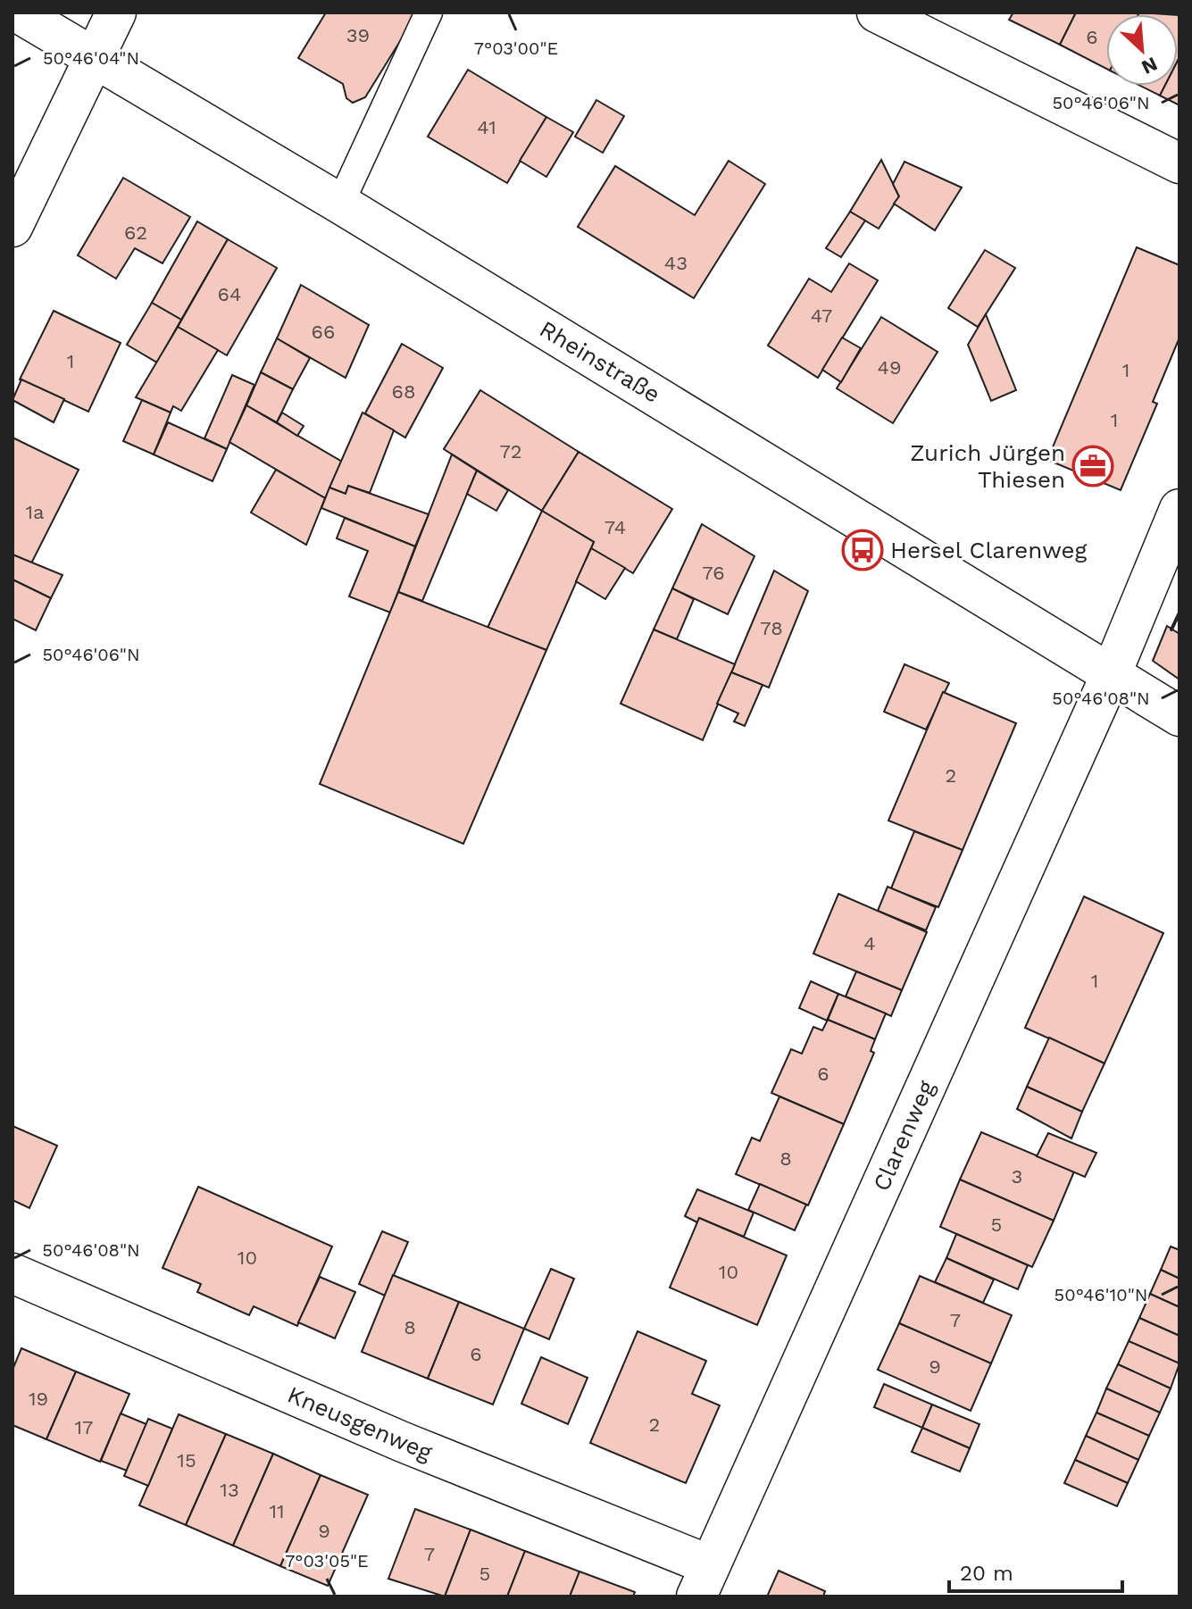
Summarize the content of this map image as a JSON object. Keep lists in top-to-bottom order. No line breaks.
{"streets":{"street":["Rheinstraße","Clarenweg","Kneusgenweg"]},"crossings":[["Rheinstraße","Clarenweg"],["Clarenweg","Kneusgenweg"]],"places":{"office":["Zurich Jürgen Thiesen"],"bus stop":["Hersel Clarenweg"]},"house_numbers":["39","6","41","62","43","64","47","66","1","49","1","68","1","72","1a","74","76","78","2","4","1","6","8","3","5","10","10","7","8","6","9","19","2","17","15","13","11","9","7","5"],"scale_bar":"20 m","north":"bottom right","coordinates":["7°03'00\"E","50°46'04\"N","50°46'06\"N","50°46'08\"N","50°46'10\"N","7°03'05\"E"]}
